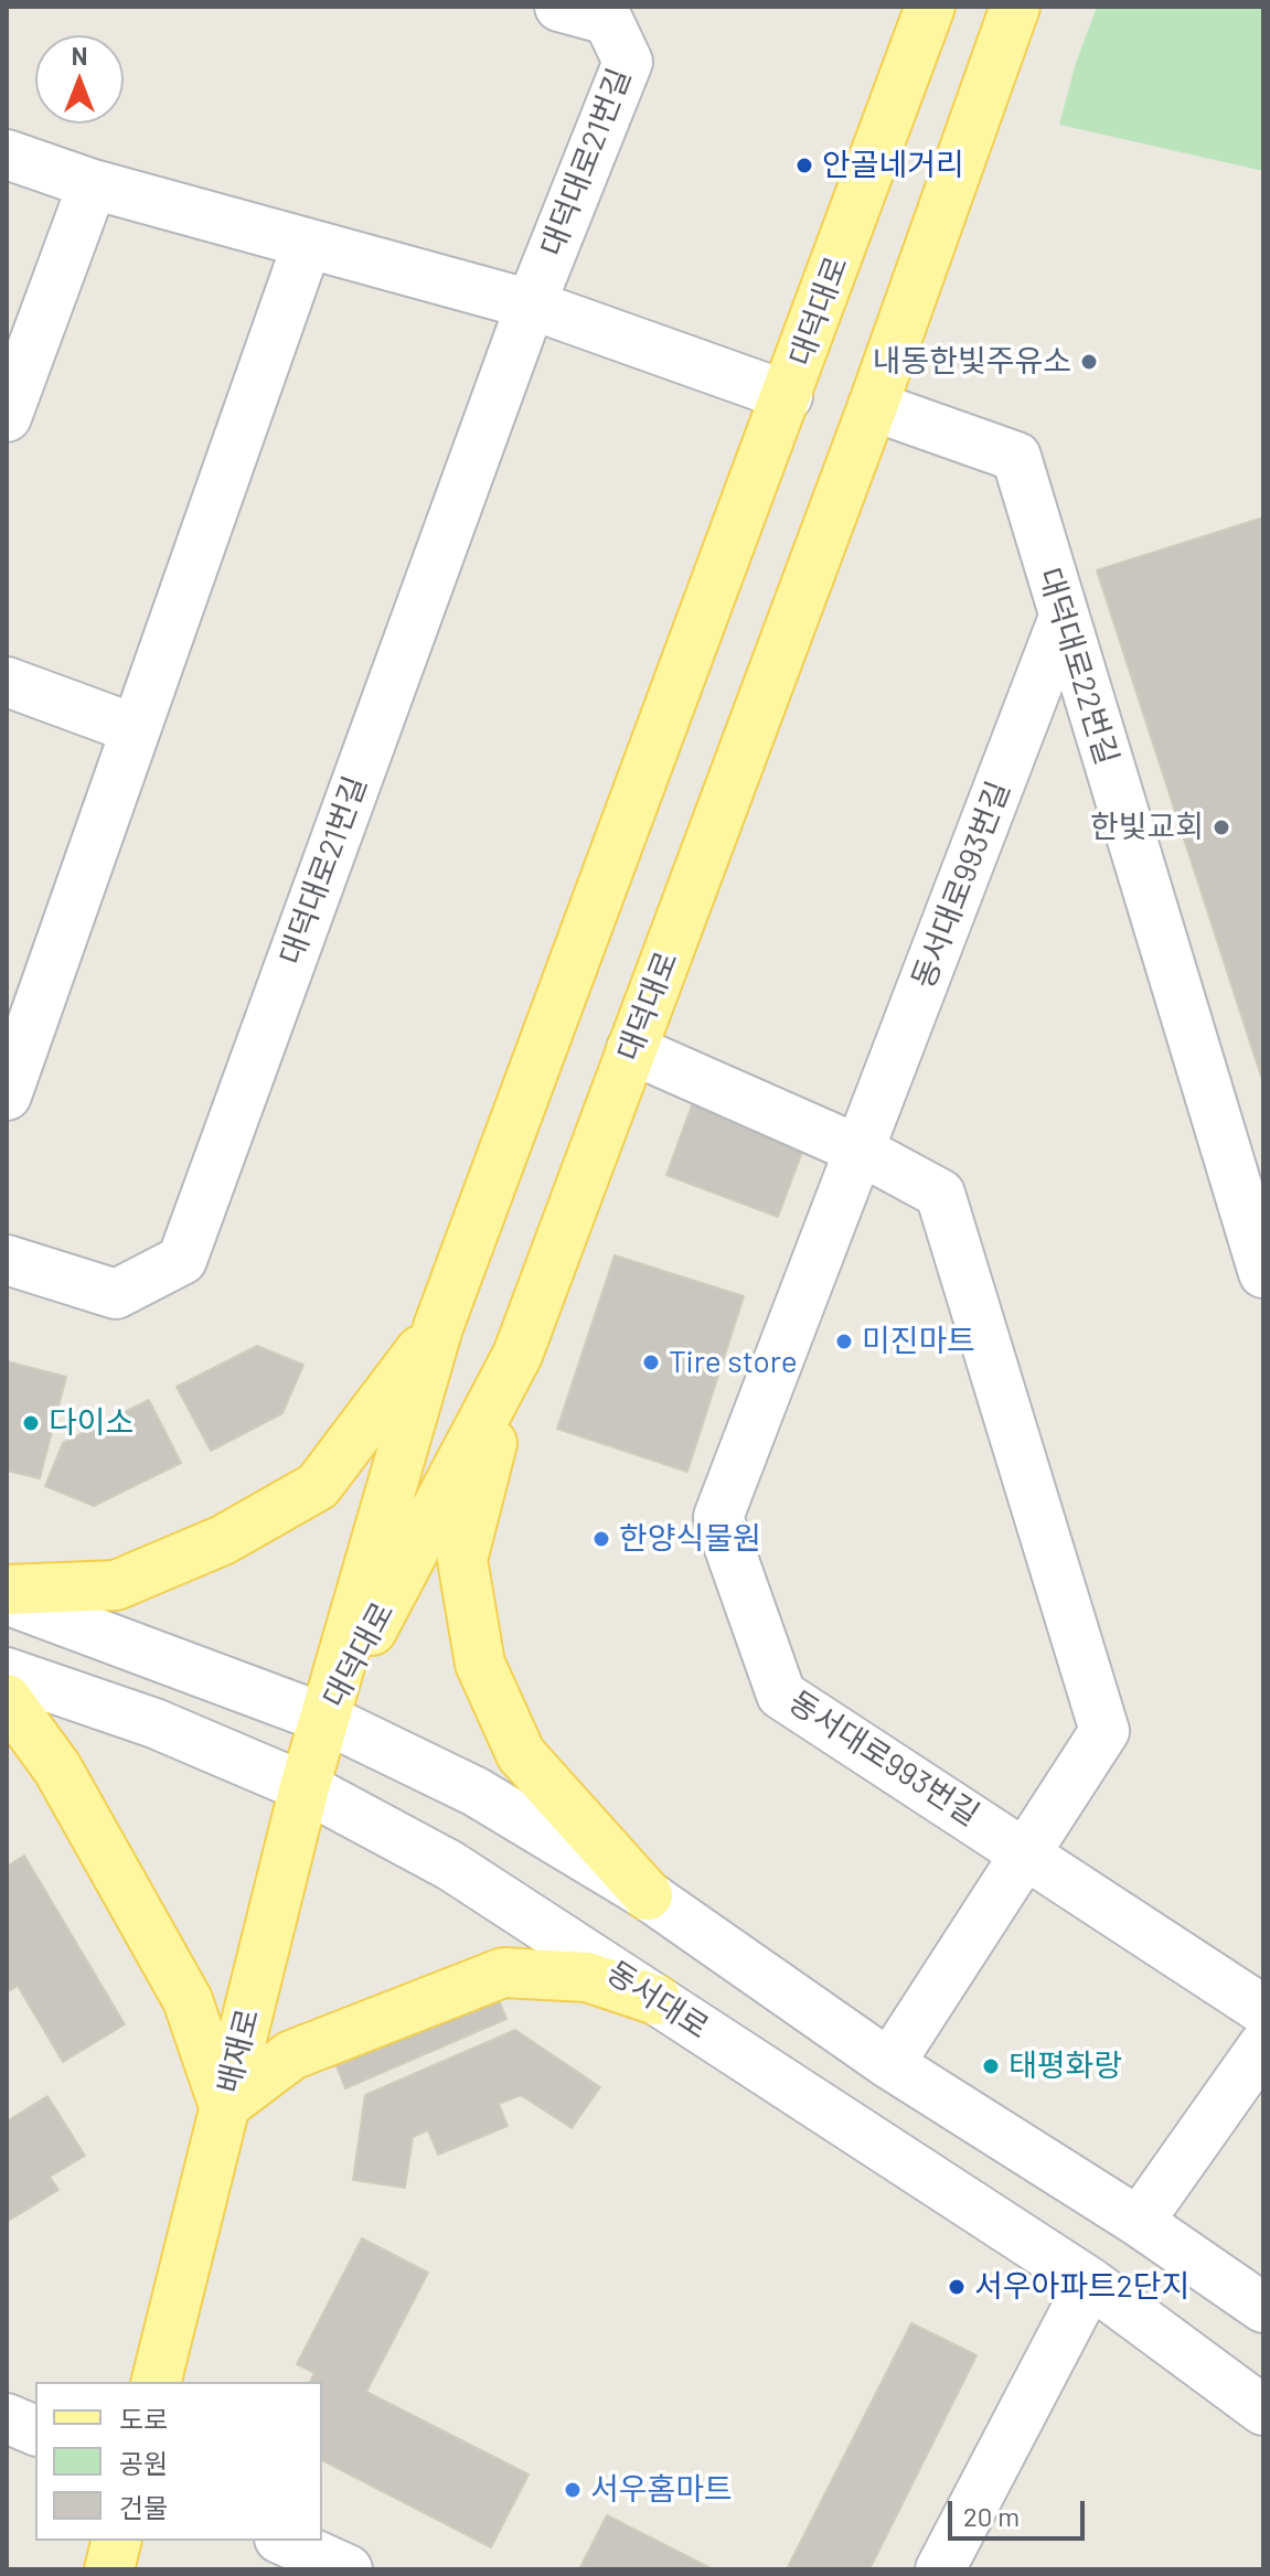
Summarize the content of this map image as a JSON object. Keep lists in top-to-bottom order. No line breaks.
{"streets":{"main road":["대덕대로","배재로"],"street":["대덕대로21번길","대덕대로22번길","동서대로993번길","동서대로"]},"crossings":[["대덕대로","대덕대로22번길"],["대덕대로","배재로"],["대덕대로22번길","동서대로993번길"],["동서대로","배재로"]],"places":["안골네거리","내동한빛주유소","한빛교회","미진마트","Tire store","다이소","한양식물원","태평화랑","서우아파트2단지","서우홈마트"],"legend":["도로","공원","건물"],"scale_bar":"20 m","north":"top"}
